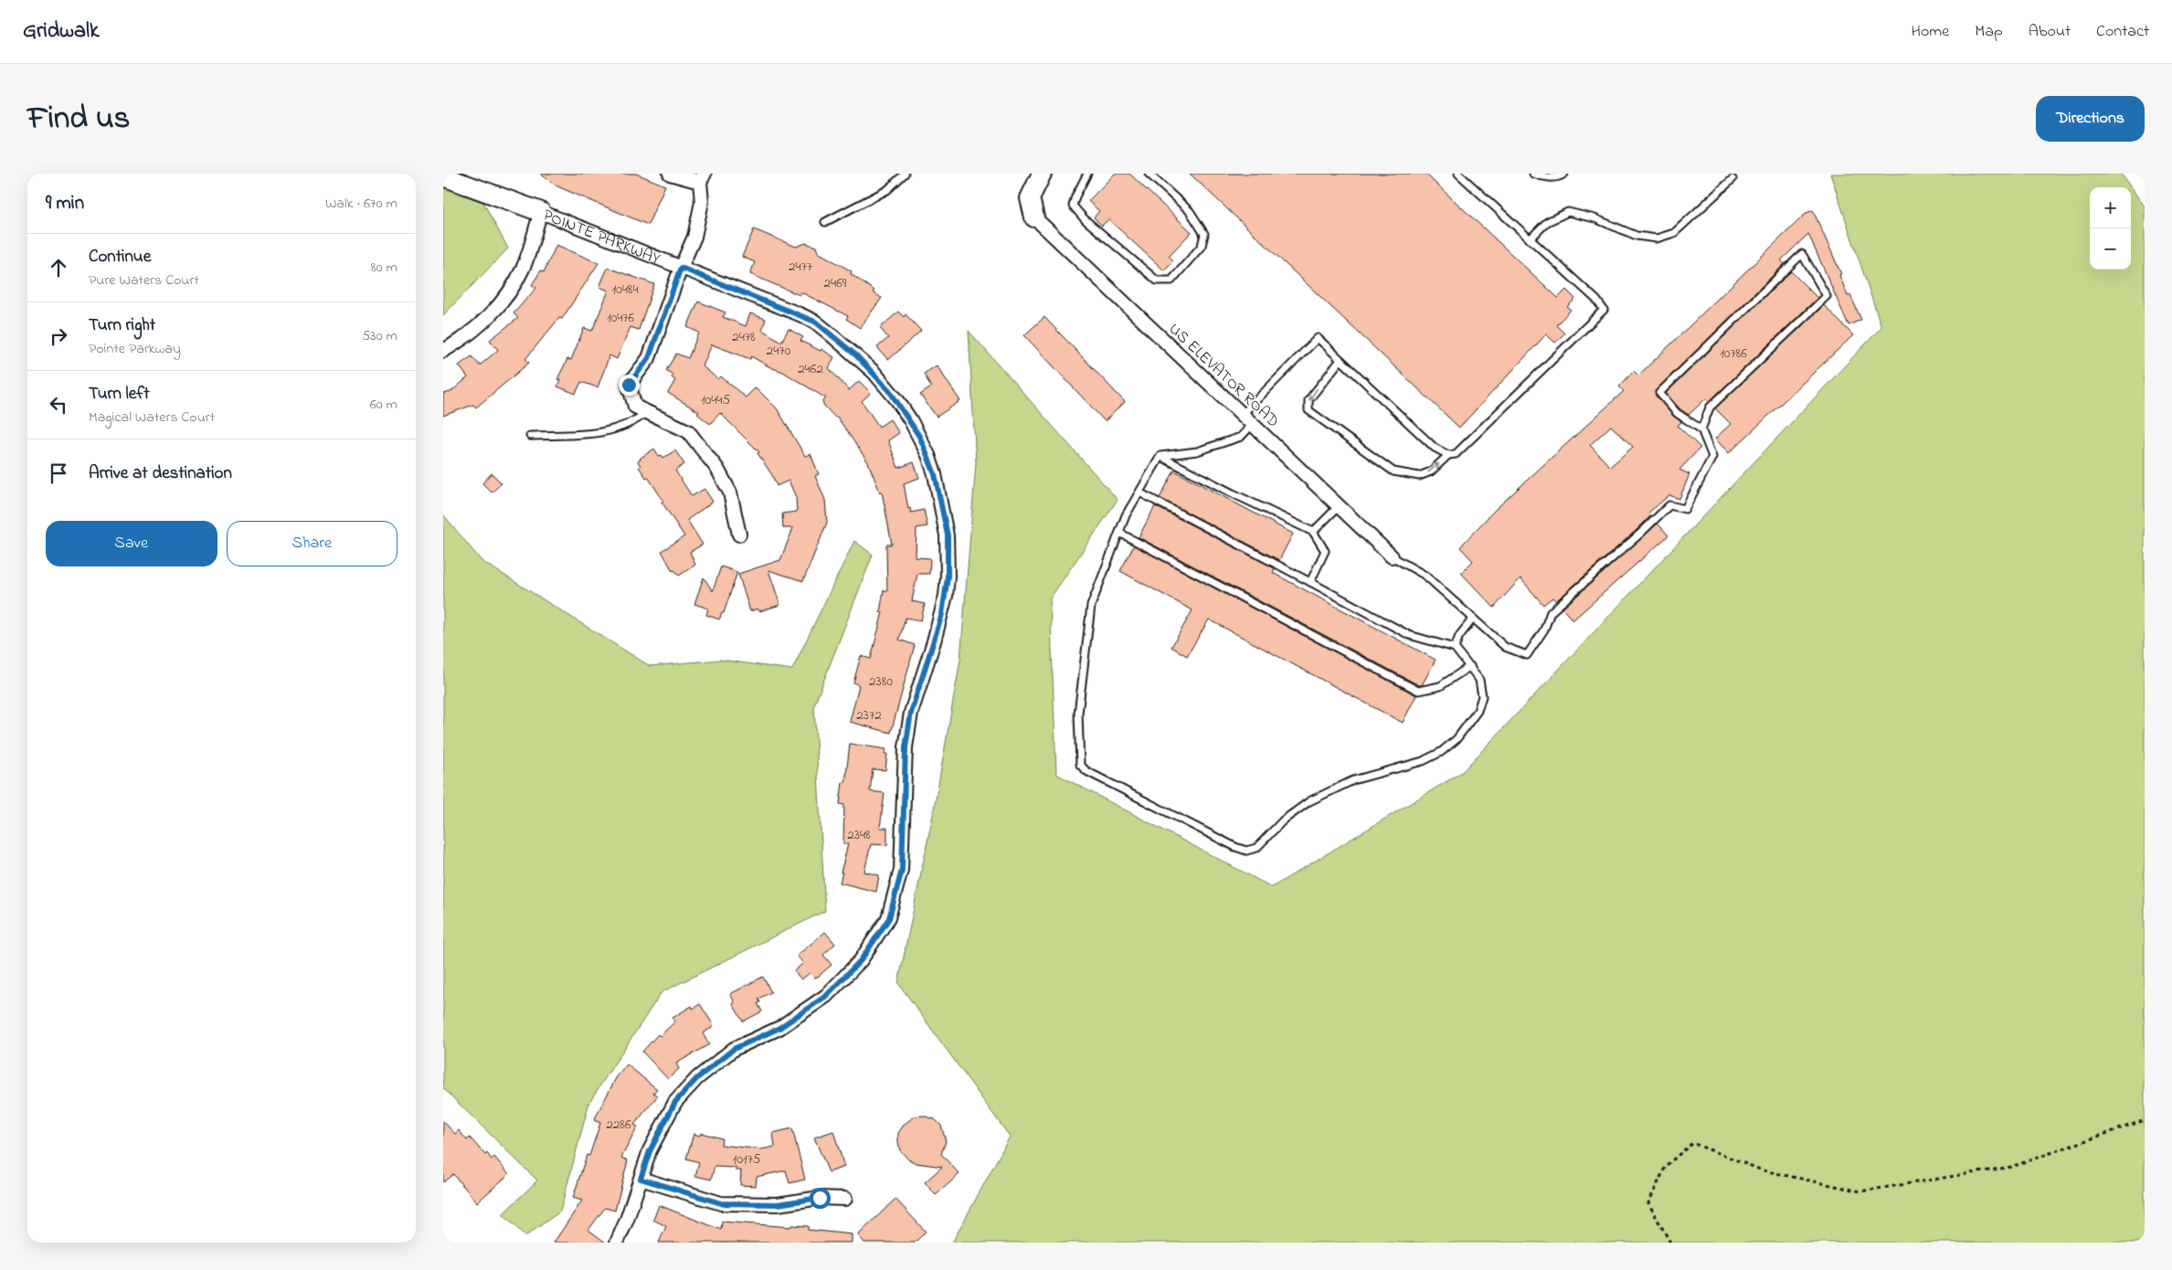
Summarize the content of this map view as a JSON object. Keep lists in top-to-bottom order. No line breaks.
{"streets":{"street":["POINTE PARKWAY","US ELEVATOR ROAD"]},"house_numbers":["2477","2469","10484","10476","2478","2470","10786","2462","10445","2380","2372","2348","2286","10175"],"page":{"header":"Gridwalk","nav":["Home","Map","About","Contact"],"title":"Find us","buttons":["Directions",["Save","Share"]],"heading":["9 min","Walk · 670 m"],"map_buttons":["+","−"],"list":[["Continue","Pure Waters Court","80 m"],["Turn right","Pointe Parkway","530 m"],["Turn left","Magical Waters Court","60 m"],"Arrive at destination"]}}
